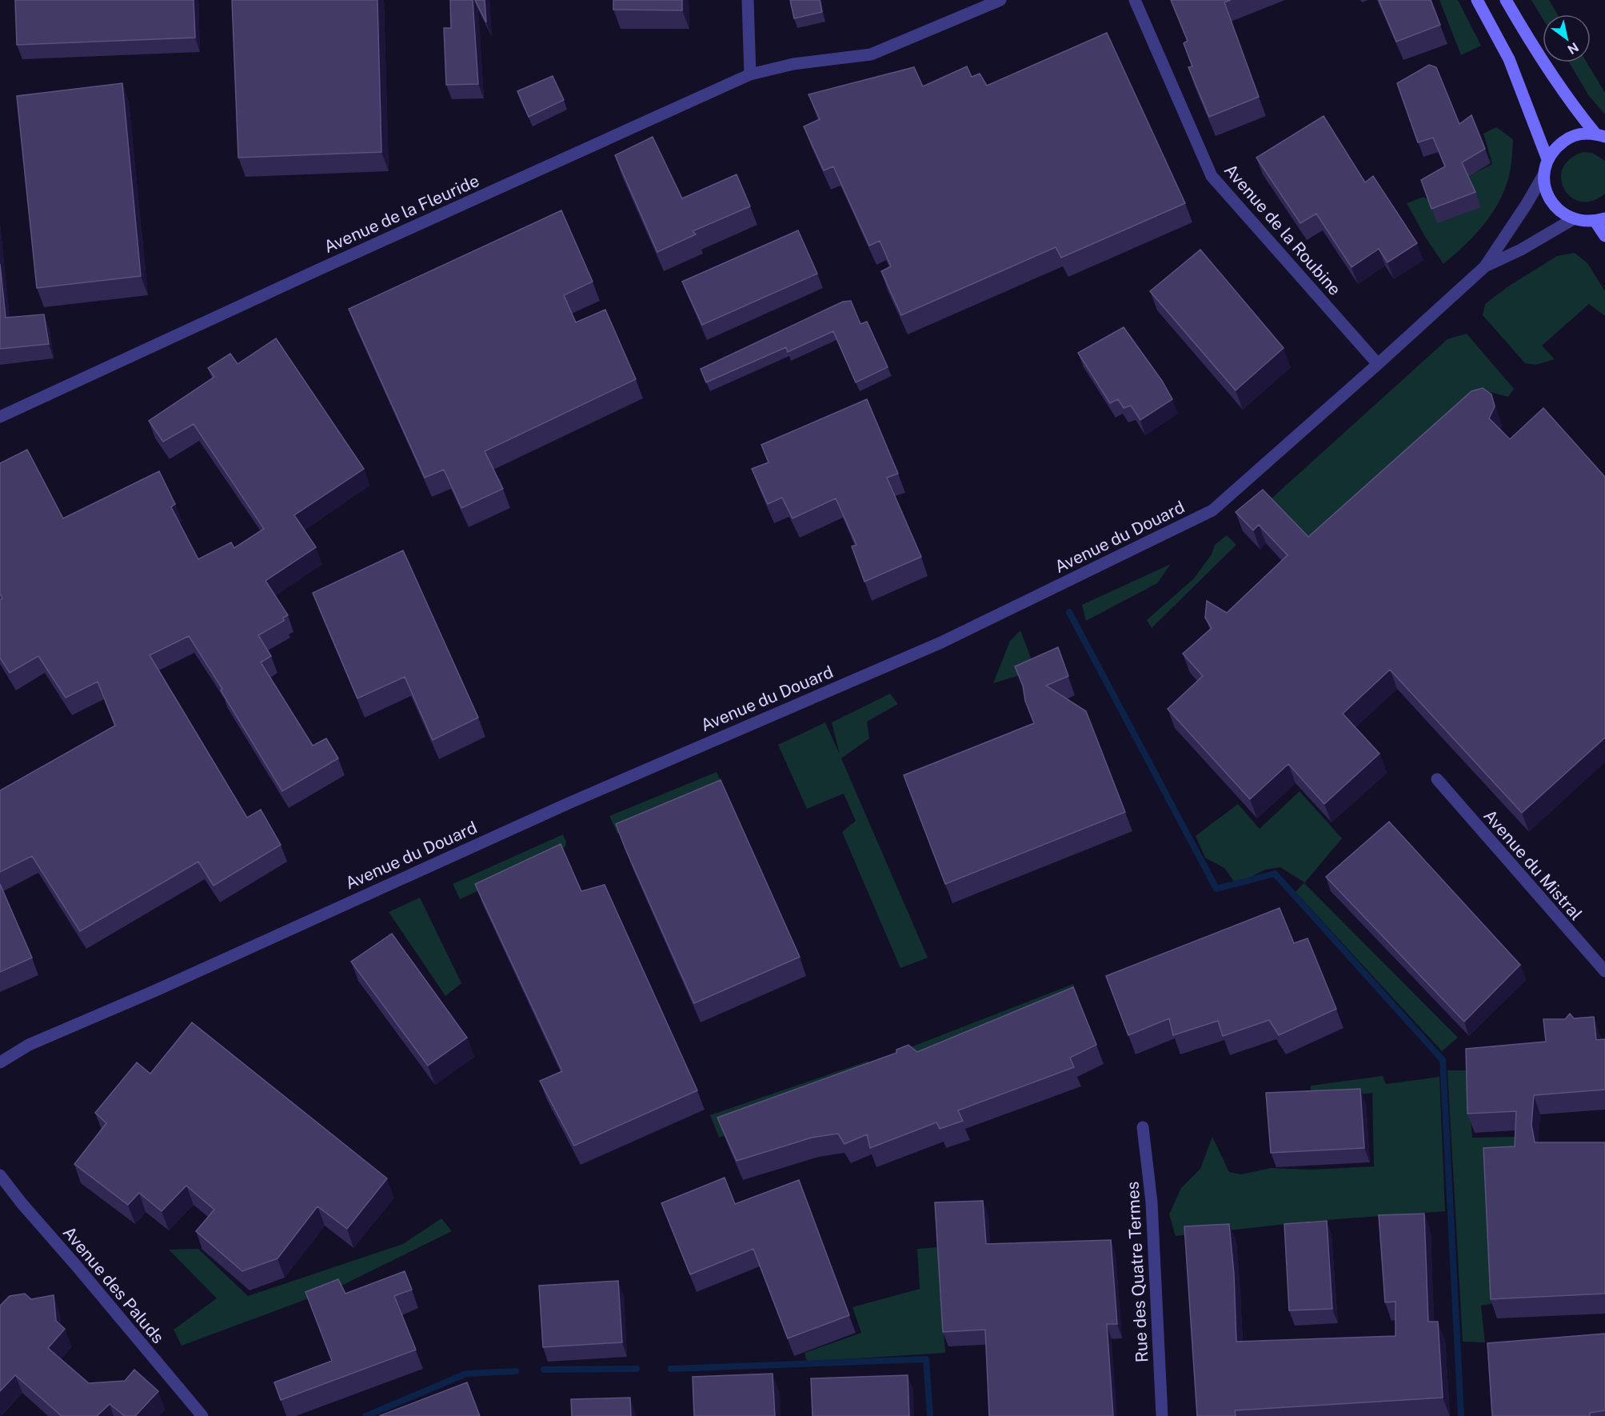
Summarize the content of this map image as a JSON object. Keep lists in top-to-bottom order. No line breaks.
{"streets":{"street":["Avenue de la Fleuride","Avenue de la Roubine","Avenue du Douard","Avenue du Mistral","Rue des Quatre Termes","Avenue des Paluds"]},"crossings":[["Avenue de la Roubine","Avenue du Douard"]],"north":"bottom right"}
